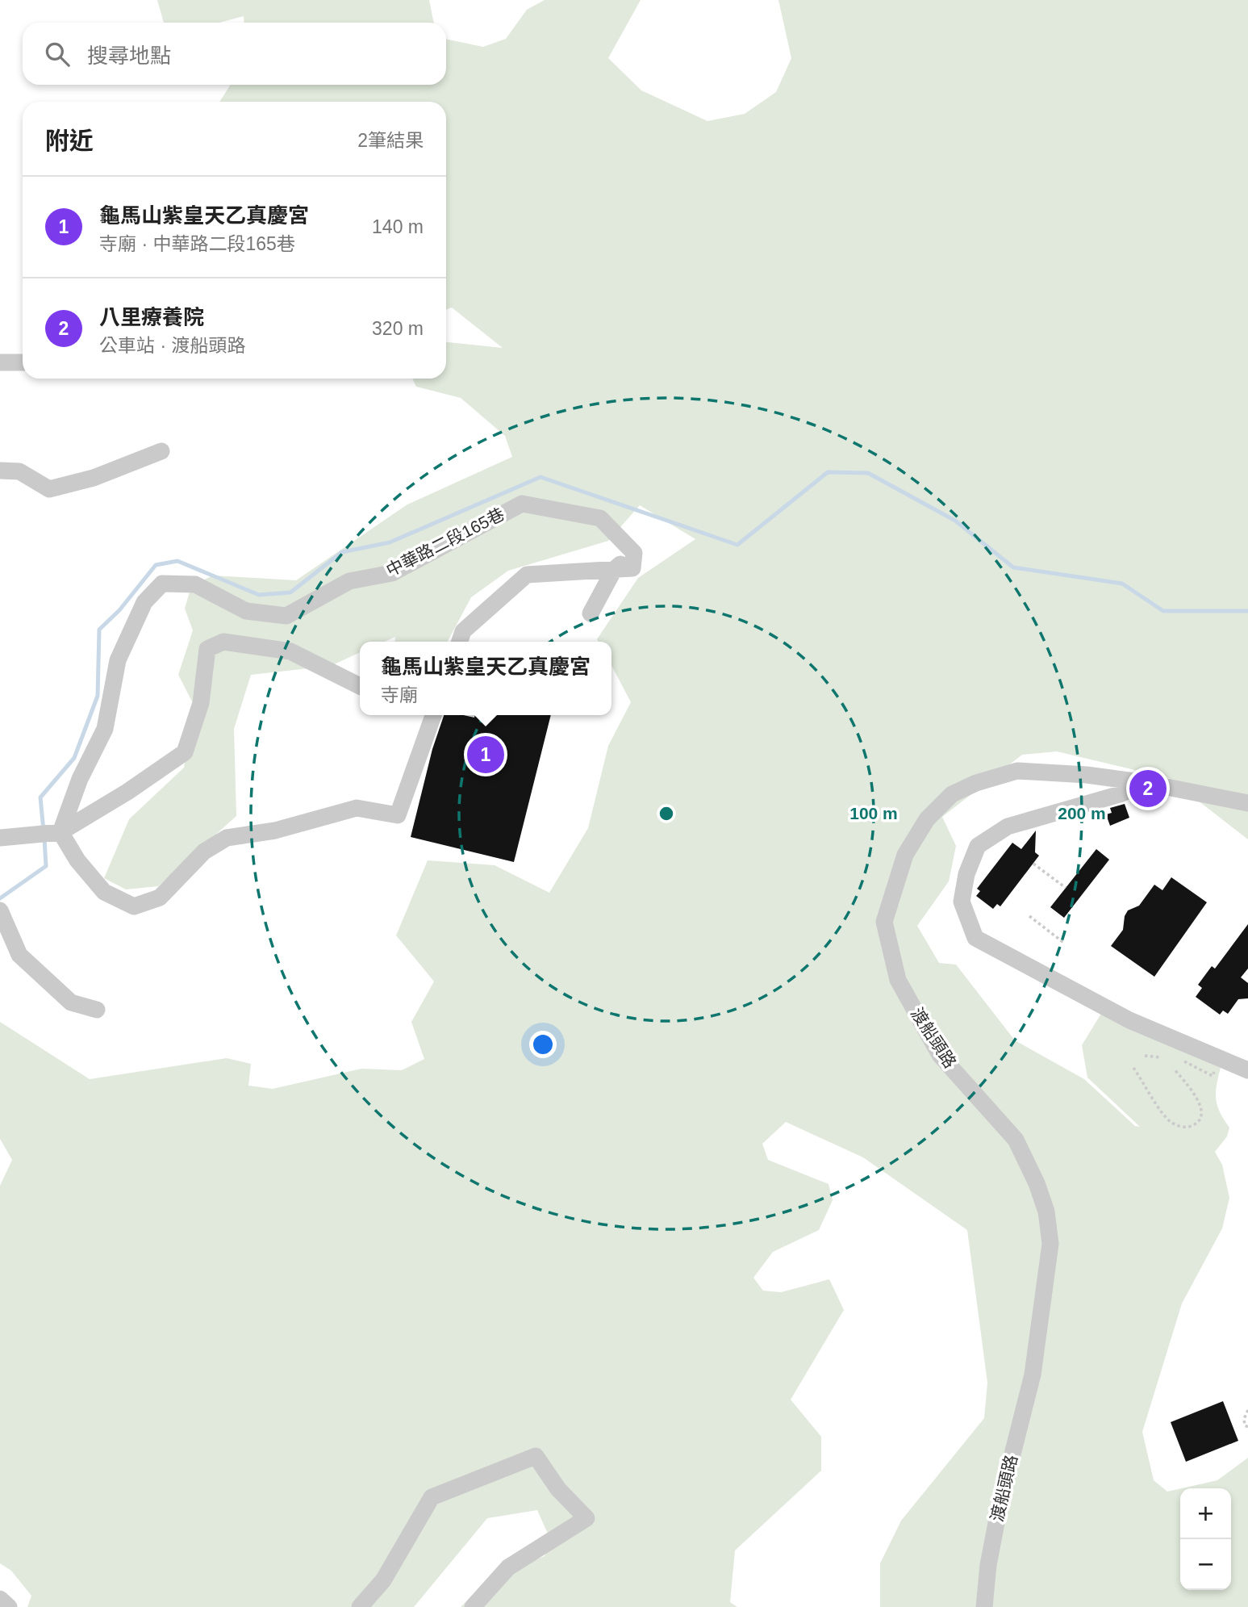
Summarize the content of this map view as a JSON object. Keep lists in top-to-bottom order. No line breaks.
{"streets":{"street":["中華路二段165巷","渡船頭路"]},"page":{"search":"搜尋地點","heading":["附近","2筆結果"],"list":[{"mark":"1","name":"龜馬山紫皇天乙真慶宮","note":"寺廟 · 中華路二段165巷","value":"140 m"},{"mark":"2","name":"八里療養院","note":"公車站 · 渡船頭路","value":"320 m"}],"popup":["龜馬山紫皇天乙真慶宮","寺廟"],"pins":["1","2"],"map_buttons":["+","−"]},"rings":["100 m","200 m"]}
